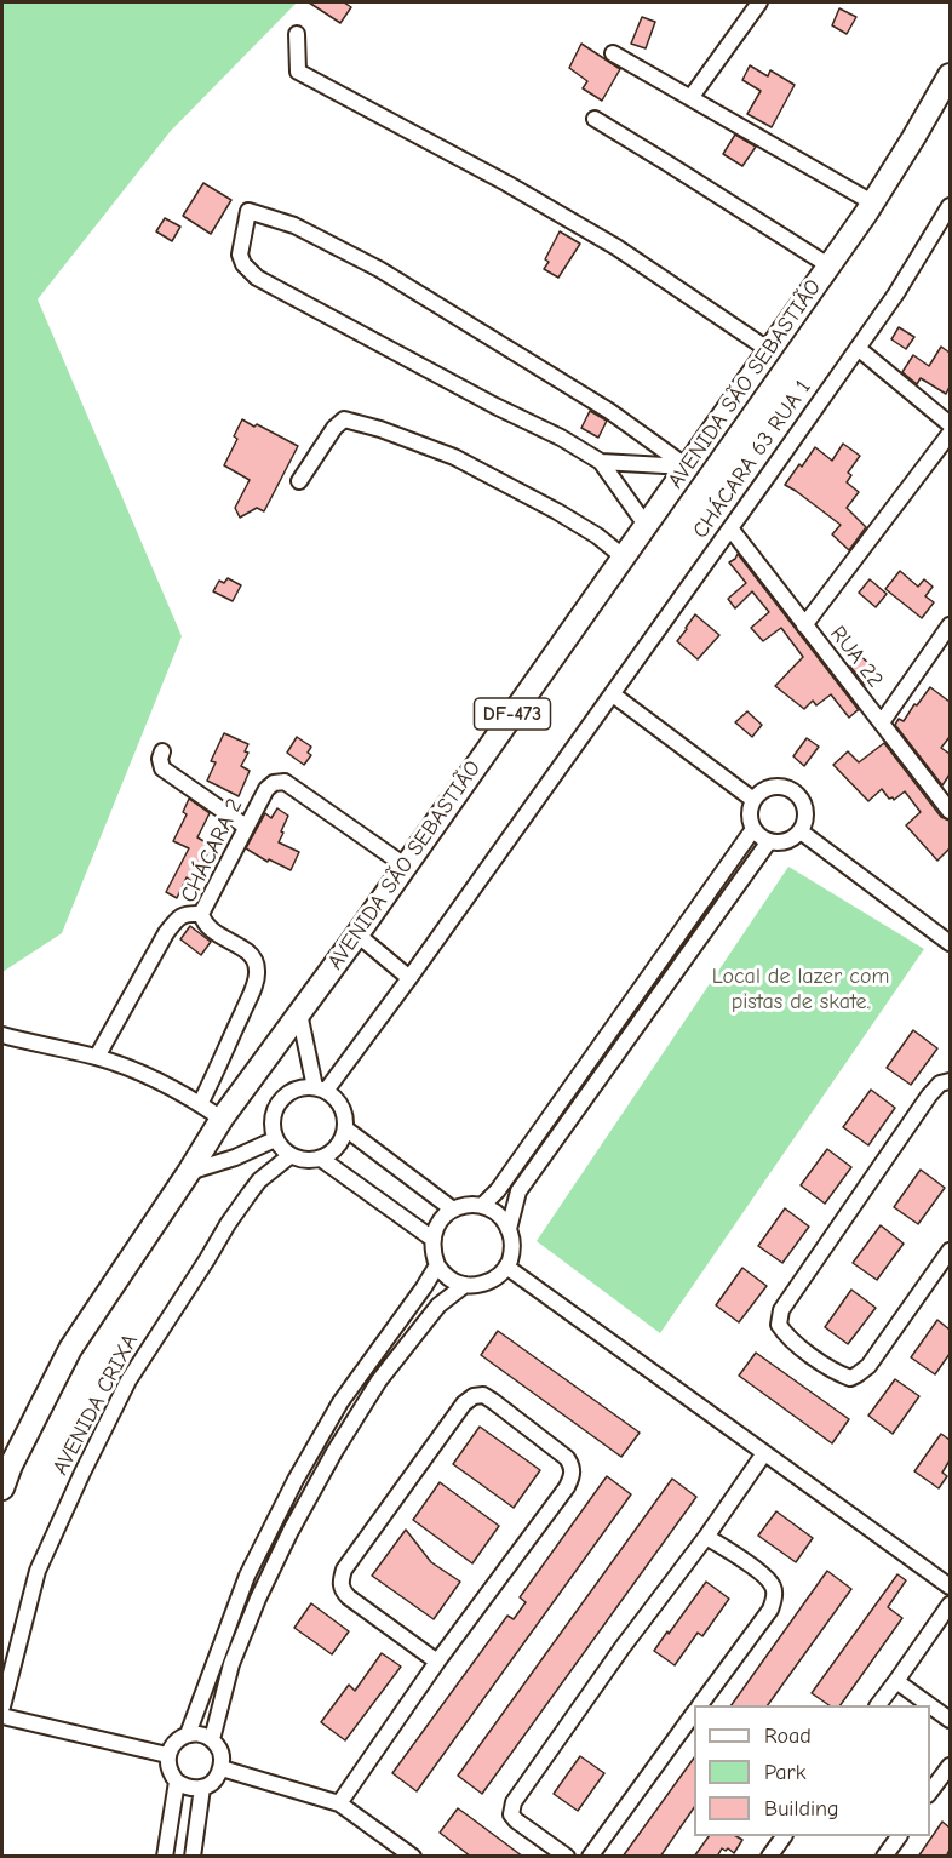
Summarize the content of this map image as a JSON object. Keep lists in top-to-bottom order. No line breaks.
{"streets":{"main road":["AVENIDA SÃO SEBASTIÃO","DF-473"],"street":["CHÁCARA 63 RUA 1","RUA 22","CHÁCARA 2","AVENIDA CRIXA"]},"crossings":[["AVENIDA SÃO SEBASTIÃO","CHÁCARA 2"],["CHÁCARA 63 RUA 1","RUA 22"],["CHÁCARA 63 RUA 1","AVENIDA CRIXA"]],"parks":["Local de lazer com pistas de skate."],"legend":["Road","Park","Building"]}
